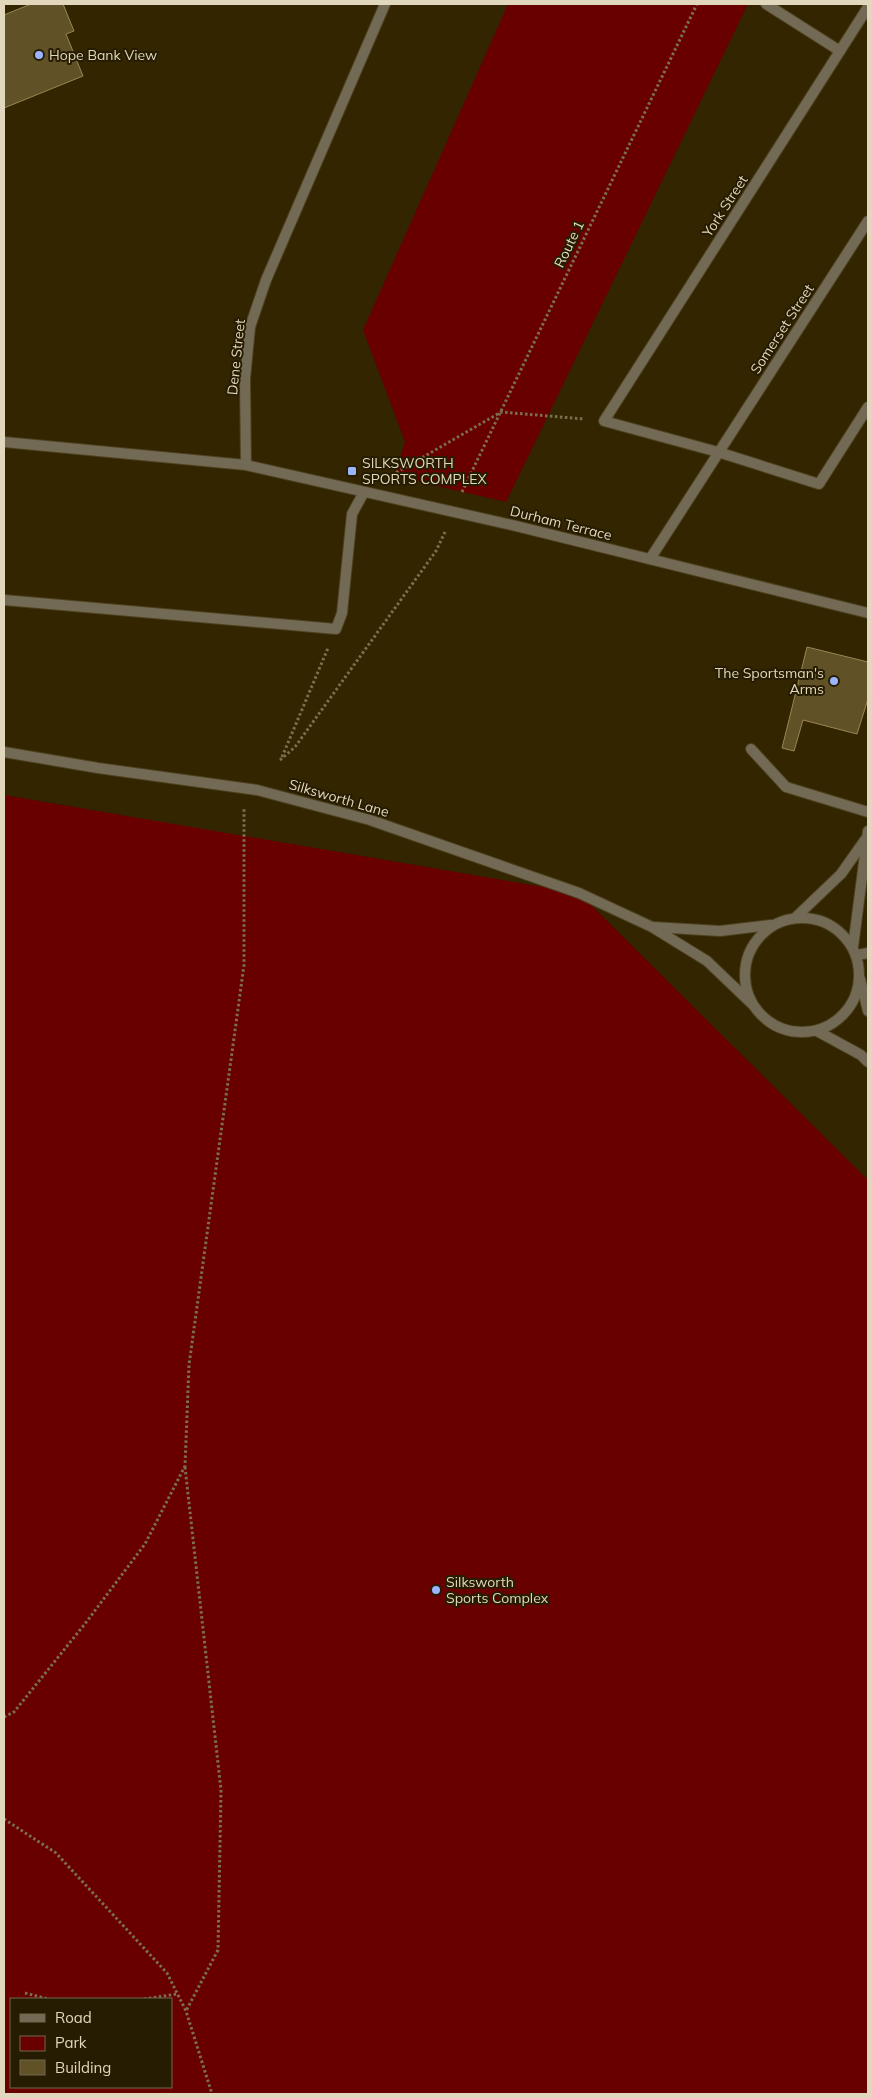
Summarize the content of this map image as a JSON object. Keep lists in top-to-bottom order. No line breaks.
{"streets":{"street":["York Street","Somerset Street","Dene Street","Durham Terrace","Silksworth Lane"],"path":["Route 1"]},"crossings":[["Somerset Street","Durham Terrace"],["Dene Street","Durham Terrace"]],"places":{"other":["Hope Bank View","The Sportsman's Arms","Silksworth Sports Complex"],"transit":["SILKSWORTH SPORTS COMPLEX"]},"legend":["Road","Park","Building"]}
